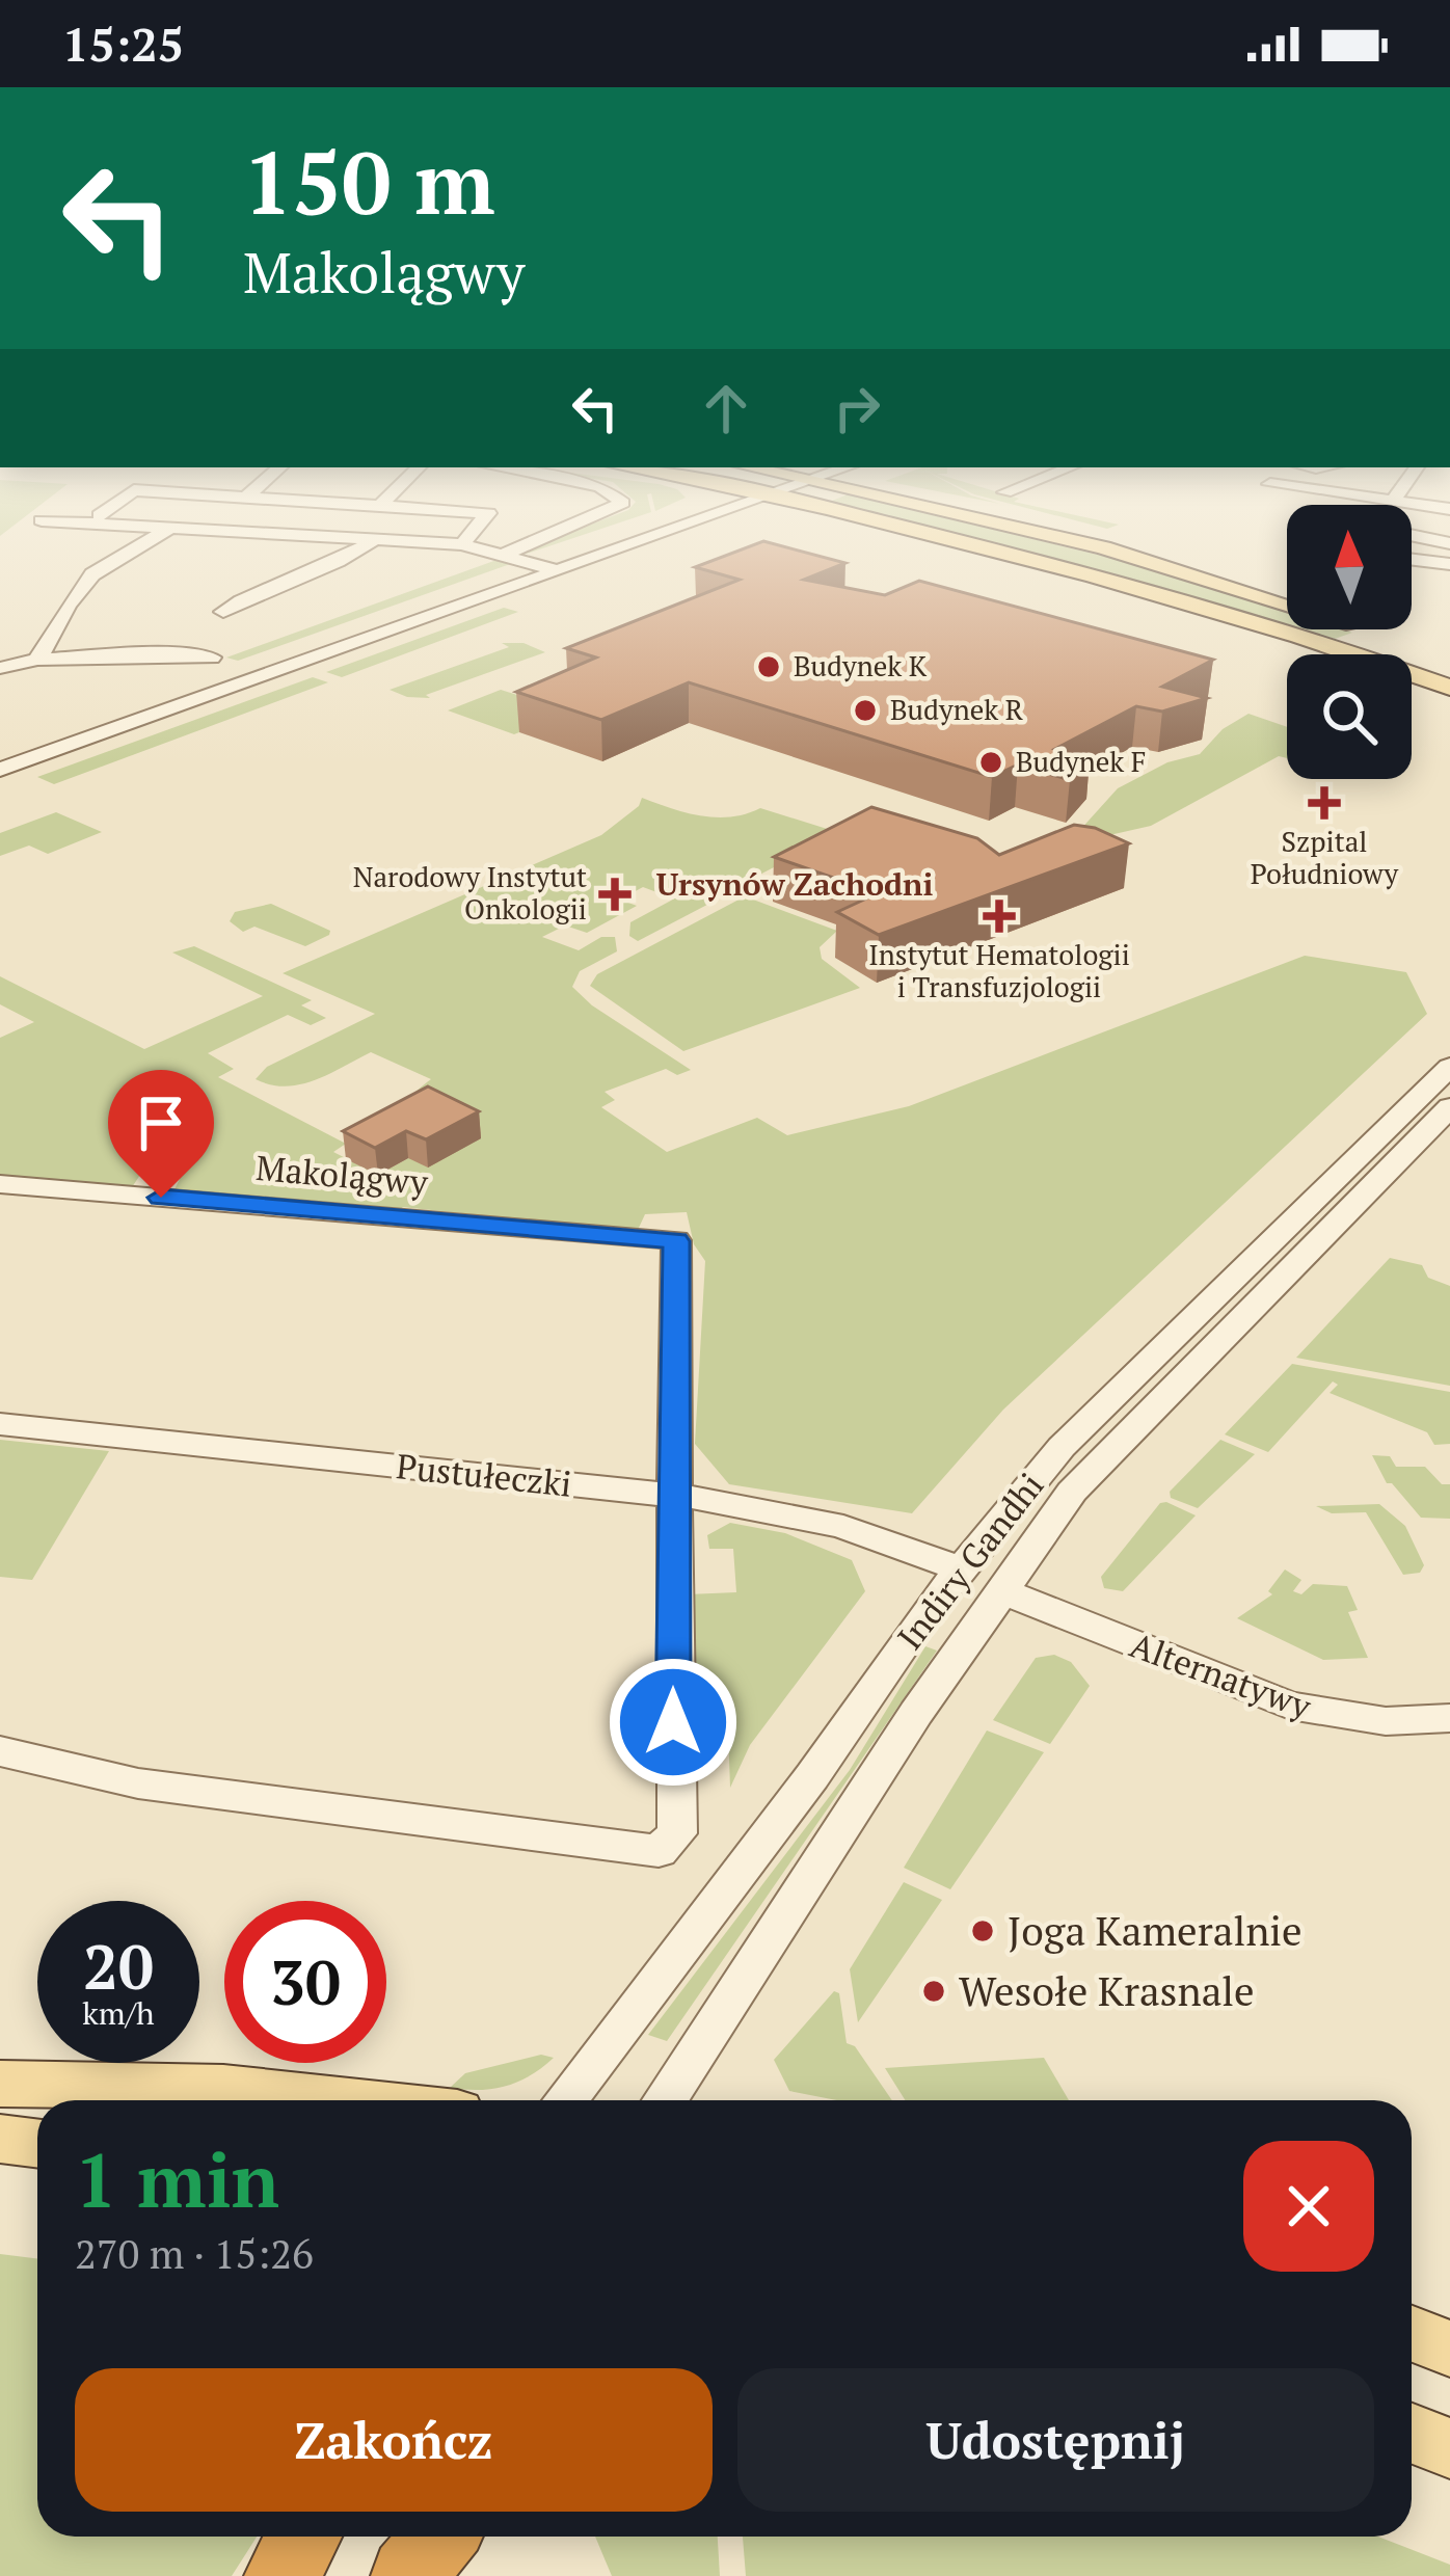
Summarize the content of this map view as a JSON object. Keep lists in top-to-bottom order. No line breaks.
{"streets":{"street":["Makolągwy","Pustułeczki","Indiry Gandhi","Alternatywy"]},"crossings":[["Makolągwy","Pustułeczki"],["Pustułeczki","Indiry Gandhi"],["Indiry Gandhi","Alternatywy"]],"districts":["Ursynów Zachodni"],"places":{"other":["Budynek K","Budynek R","Budynek F","Joga Kameralnie","Wesołe Krasnale"],"health":["Szpital Południowy","Narodowy Instytut Onkologii","Instytut Hematologii i Transfuzjologii"]},"north":"top","page":{"status":"15:25","turn":["150 m","Makolągwy"],"speed":"20 km/h","limit":"30","heading":["1 min","270 m · 15:26"],"buttons":["Zakończ","Udostępnij"]}}
